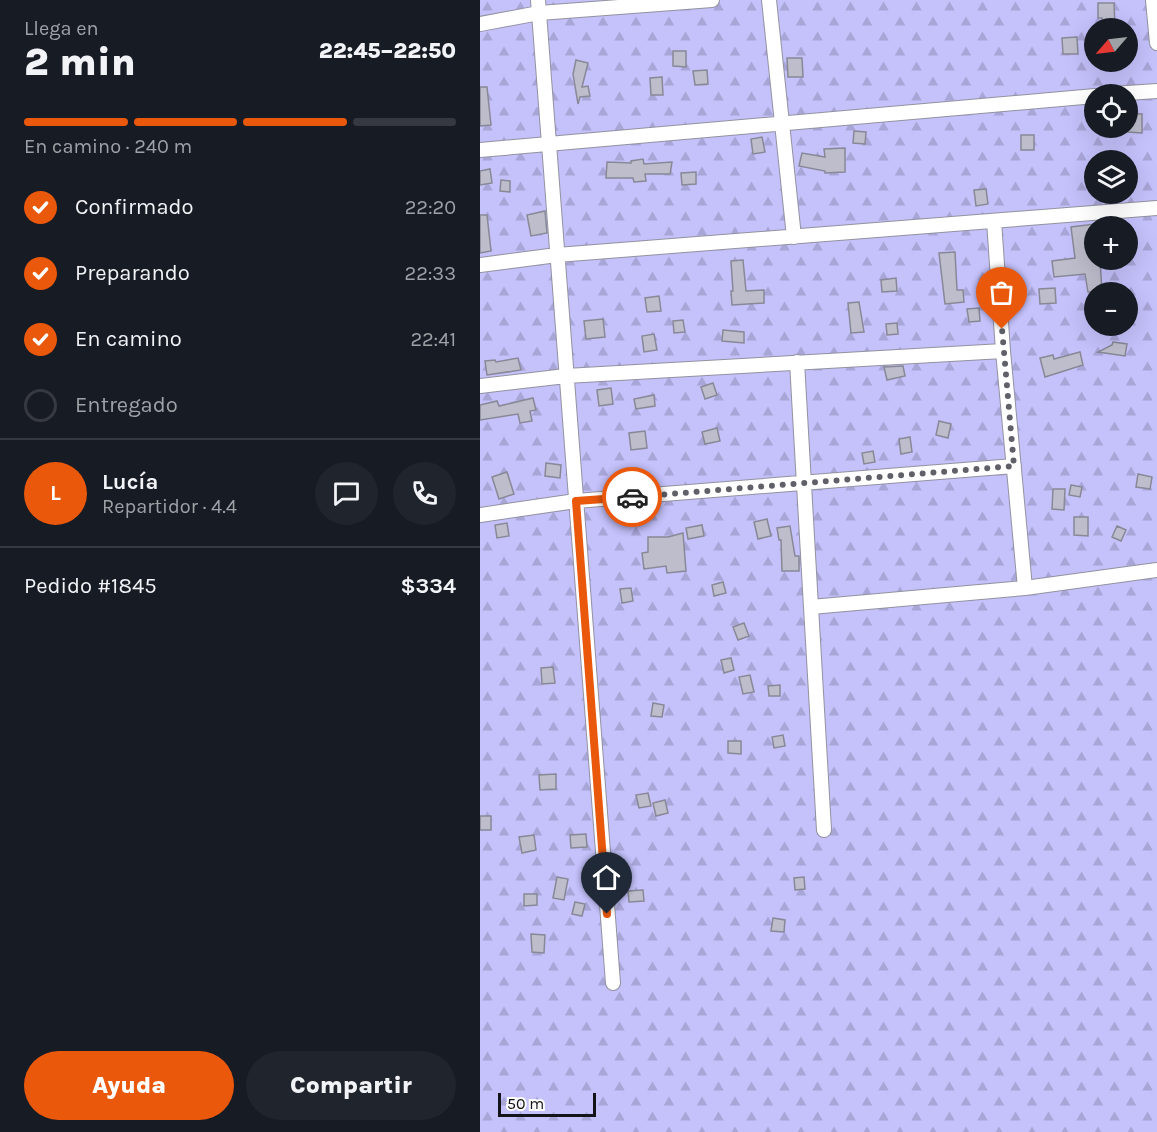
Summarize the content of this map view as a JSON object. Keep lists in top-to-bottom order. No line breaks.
{"scale_bar":"50 m","north":"bottom left","page":{"heading":["2 min","Llega en","22:45–22:50"],"panel":["Lucía","Repartidor · 4.4","Pedido #1845","$334"],"map_buttons":["+","−"],"bar":"En camino · 240 m","list":[["Confirmado","22:20"],["Preparando","22:33"],["En camino","22:41"],"Entregado"],"round":"L","buttons":["Ayuda","Compartir"],"scale":"50 m"}}
